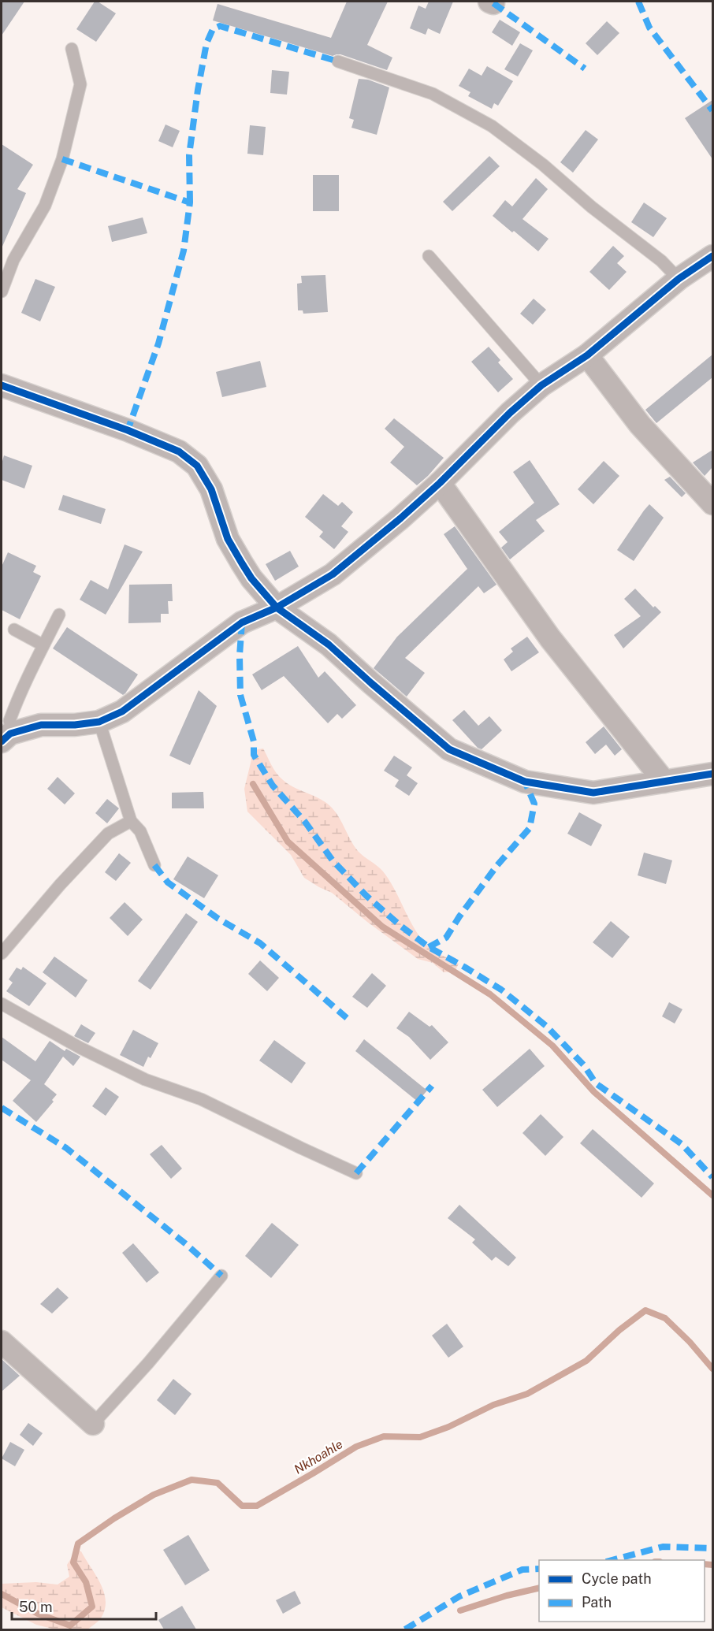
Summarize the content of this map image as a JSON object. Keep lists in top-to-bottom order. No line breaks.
{"water":["Nkhoahle"],"legend":["Cycle path","Path"],"scale_bar":"50 m"}
